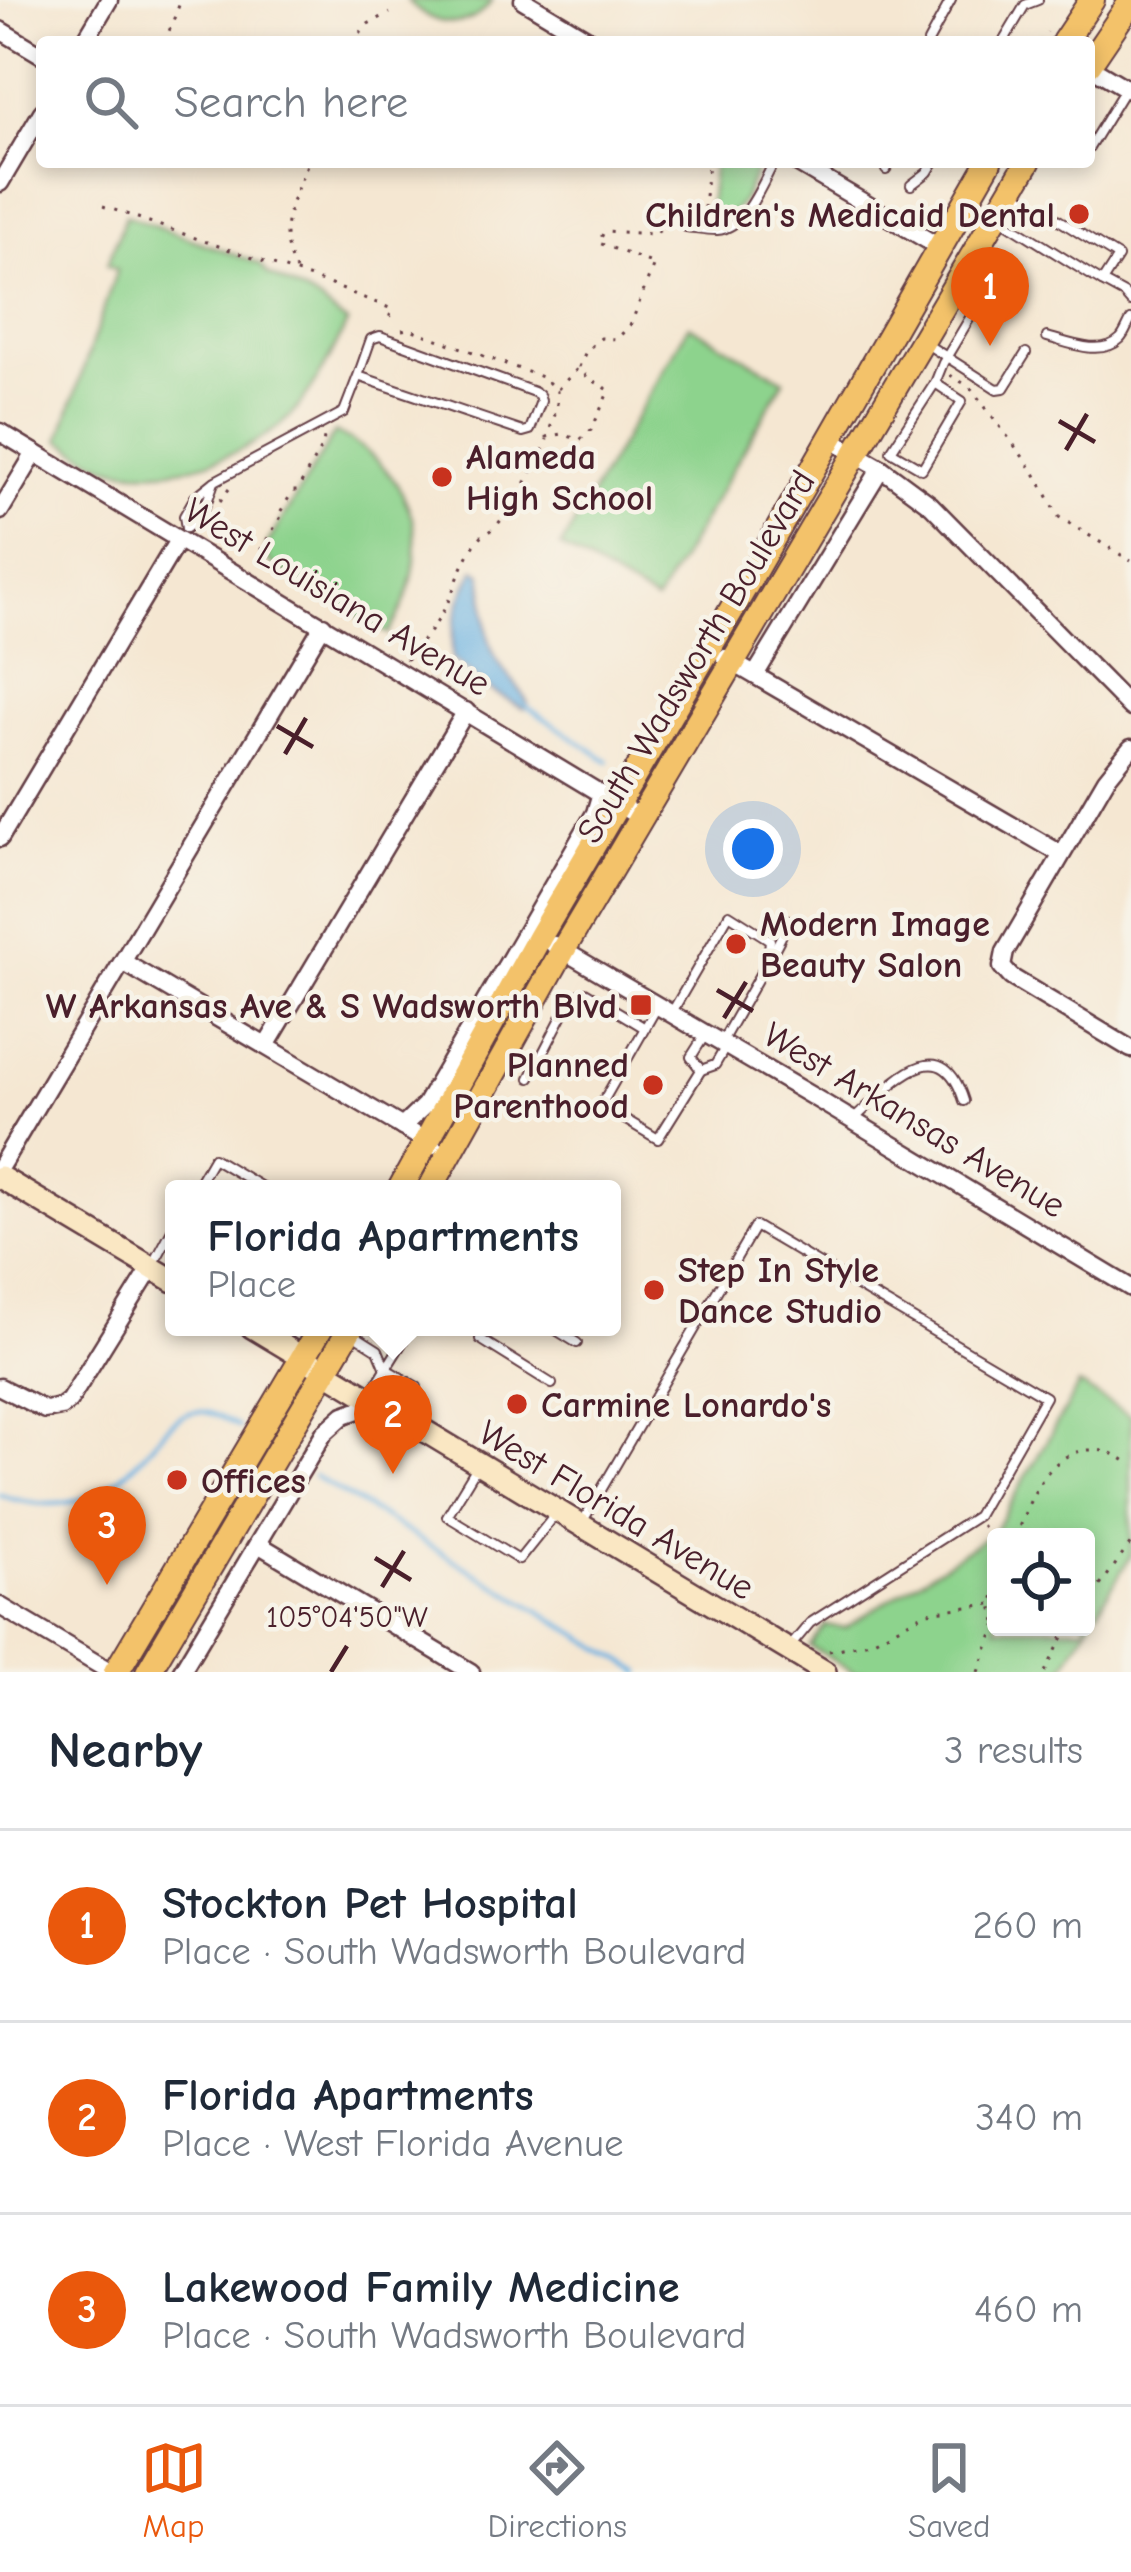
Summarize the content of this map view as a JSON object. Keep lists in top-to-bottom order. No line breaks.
{"streets":{"main road":["South Wadsworth Boulevard"],"street":["West Louisiana Avenue","West Arkansas Avenue","West Florida Avenue"]},"crossings":[["West Louisiana Avenue","South Wadsworth Boulevard"],["South Wadsworth Boulevard","West Arkansas Avenue"]],"places":{"other":["Children's Medicaid Dental","Alameda High School","Modern Image Beauty Salon","Planned Parenthood","Step In Style Dance Studio","Carmine Lonardo's","Offices"],"transit":["W Arkansas Ave & S Wadsworth Blvd"]},"page":{"search":"Search here","pins":["1","2","3"],"popup":["Florida Apartments","Place"],"heading":["Nearby","3 results"],"list":[{"mark":"1","name":"Stockton Pet Hospital","note":"Place · South Wadsworth Boulevard","value":"260 m"},{"mark":"2","name":"Florida Apartments","note":"Place · West Florida Avenue","value":"340 m"},{"mark":"3","name":"Lakewood Family Medicine","note":"Place · South Wadsworth Boulevard","value":"460 m"}],"nav":["Map","Directions","Saved"]},"coordinates":["105°04'50\"W"]}
